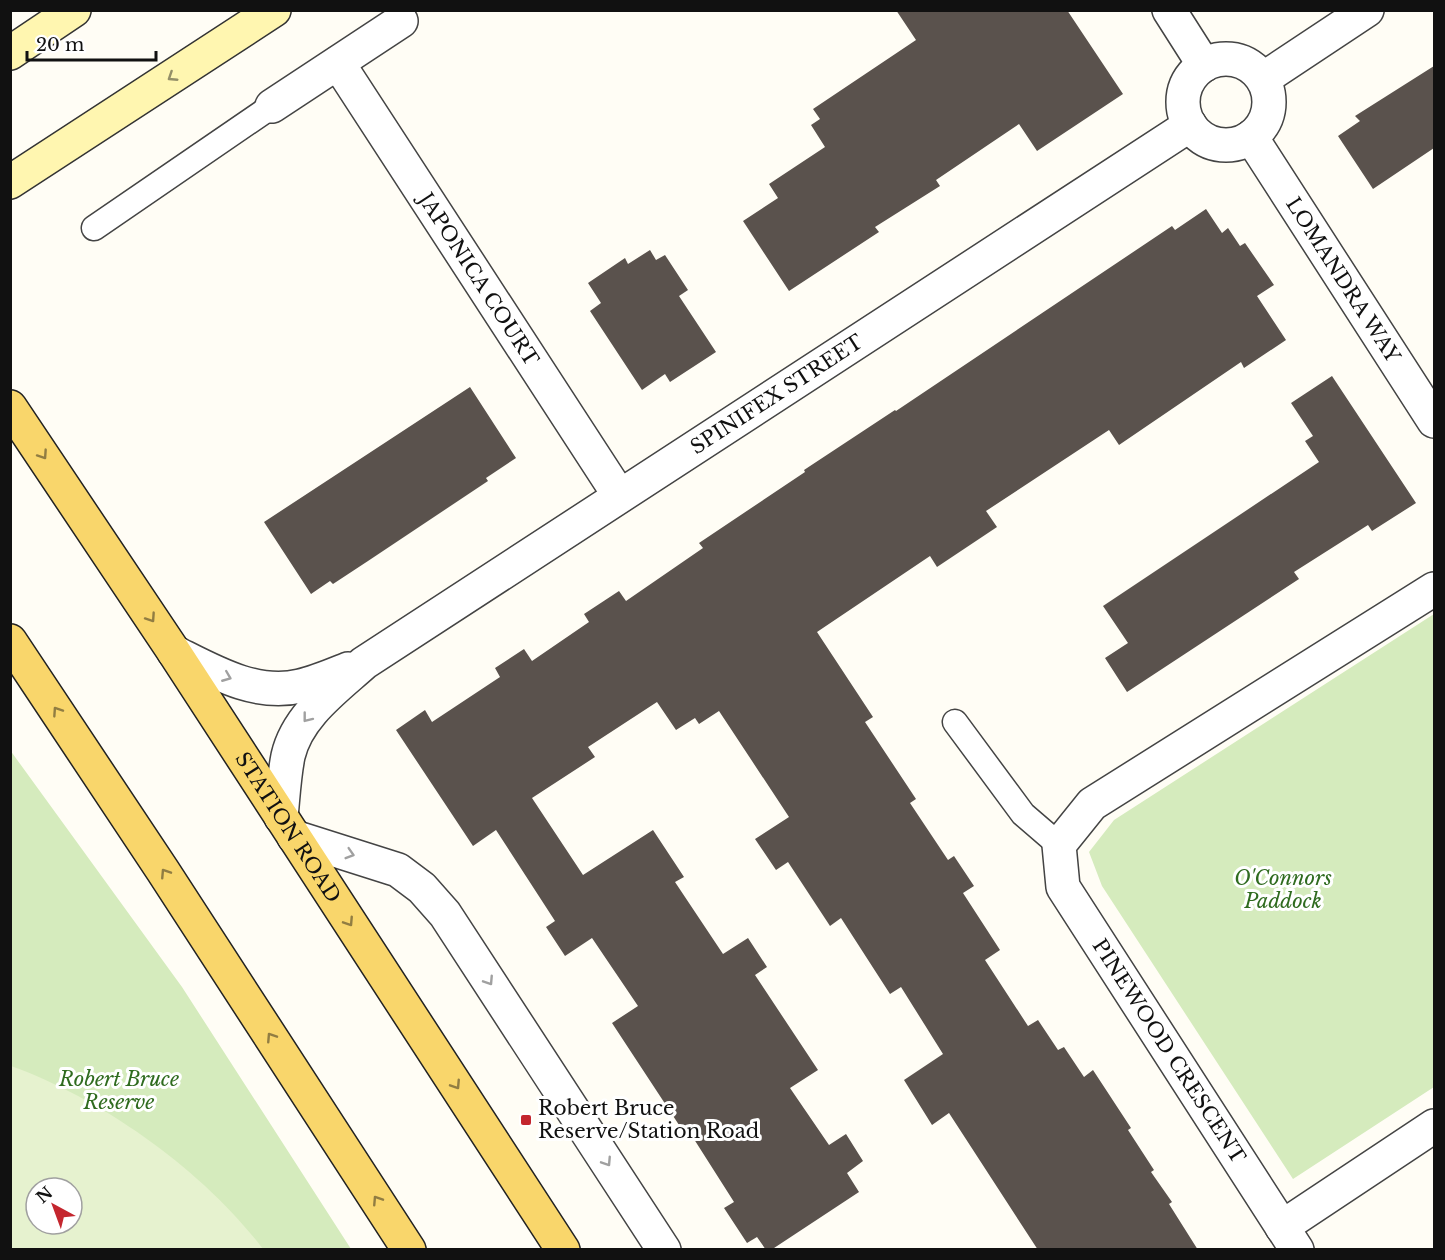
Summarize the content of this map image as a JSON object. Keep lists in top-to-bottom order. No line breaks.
{"streets":{"main road":["STATION ROAD"],"street":["JAPONICA COURT","LOMANDRA WAY","SPINIFEX STREET","PINEWOOD CRESCENT"]},"crossings":[["JAPONICA COURT","SPINIFEX STREET"],["LOMANDRA WAY","SPINIFEX STREET"],["SPINIFEX STREET","STATION ROAD"]],"parks":["O'Connors Paddock","Robert Bruce Reserve"],"places":{"transit":["Robert Bruce Reserve/Station Road"]},"scale_bar":"20 m","north":"top left"}
